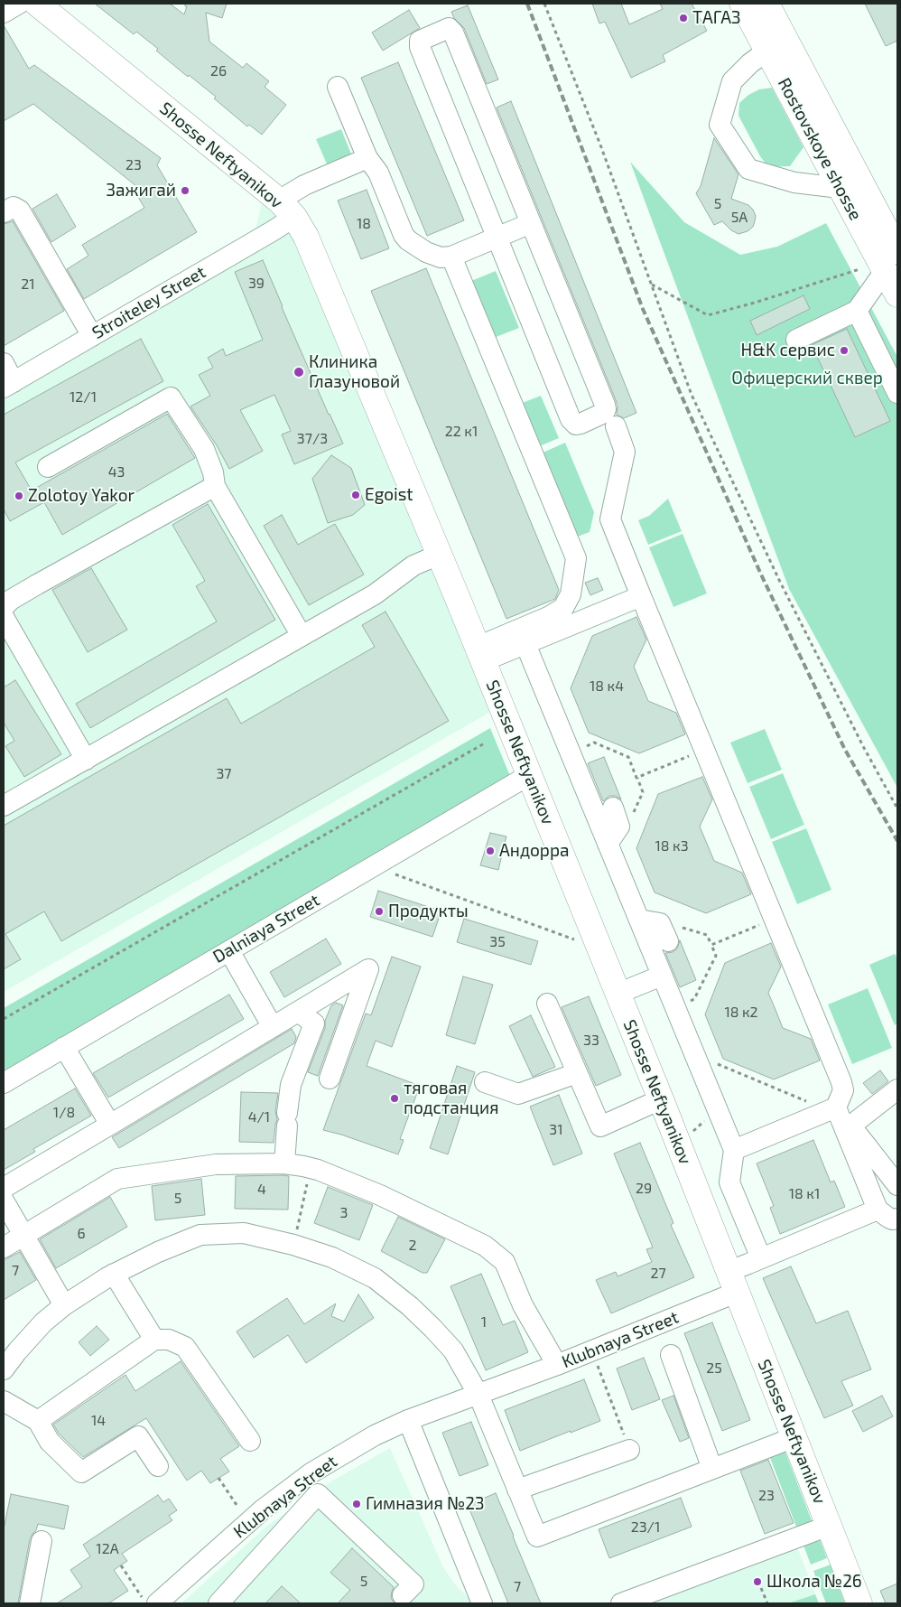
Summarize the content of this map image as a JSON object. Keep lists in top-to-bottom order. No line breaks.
{"streets":{"main road":["Rostovskoye shosse","Shosse Neftyanikov"],"street":["Stroiteley Street","Dalniaya Street","Klubnaya Street"]},"crossings":[["Shosse Neftyanikov","Stroiteley Street"],["Shosse Neftyanikov","Dalniaya Street"],["Shosse Neftyanikov","Klubnaya Street"]],"parks":["Офицерский сквер"],"places":["ТАГАЗ","Зажигай","H&K сервис","Клиника Глазуновой","Egoist","Zolotoy Yakor","Андорра","Продукты","тяговая подстанция","Гимназия №23","Школа №26"],"house_numbers":["26","23","5","5А","18","39","21","12/1","22 к1","37/3","43","18 к4","37","18 к3","35","18 к2","33","1/8","4/1","31","29","4","18 к1","5","3","6","2","7","27","1","25","14","23","23/1","12А","5","7"]}
